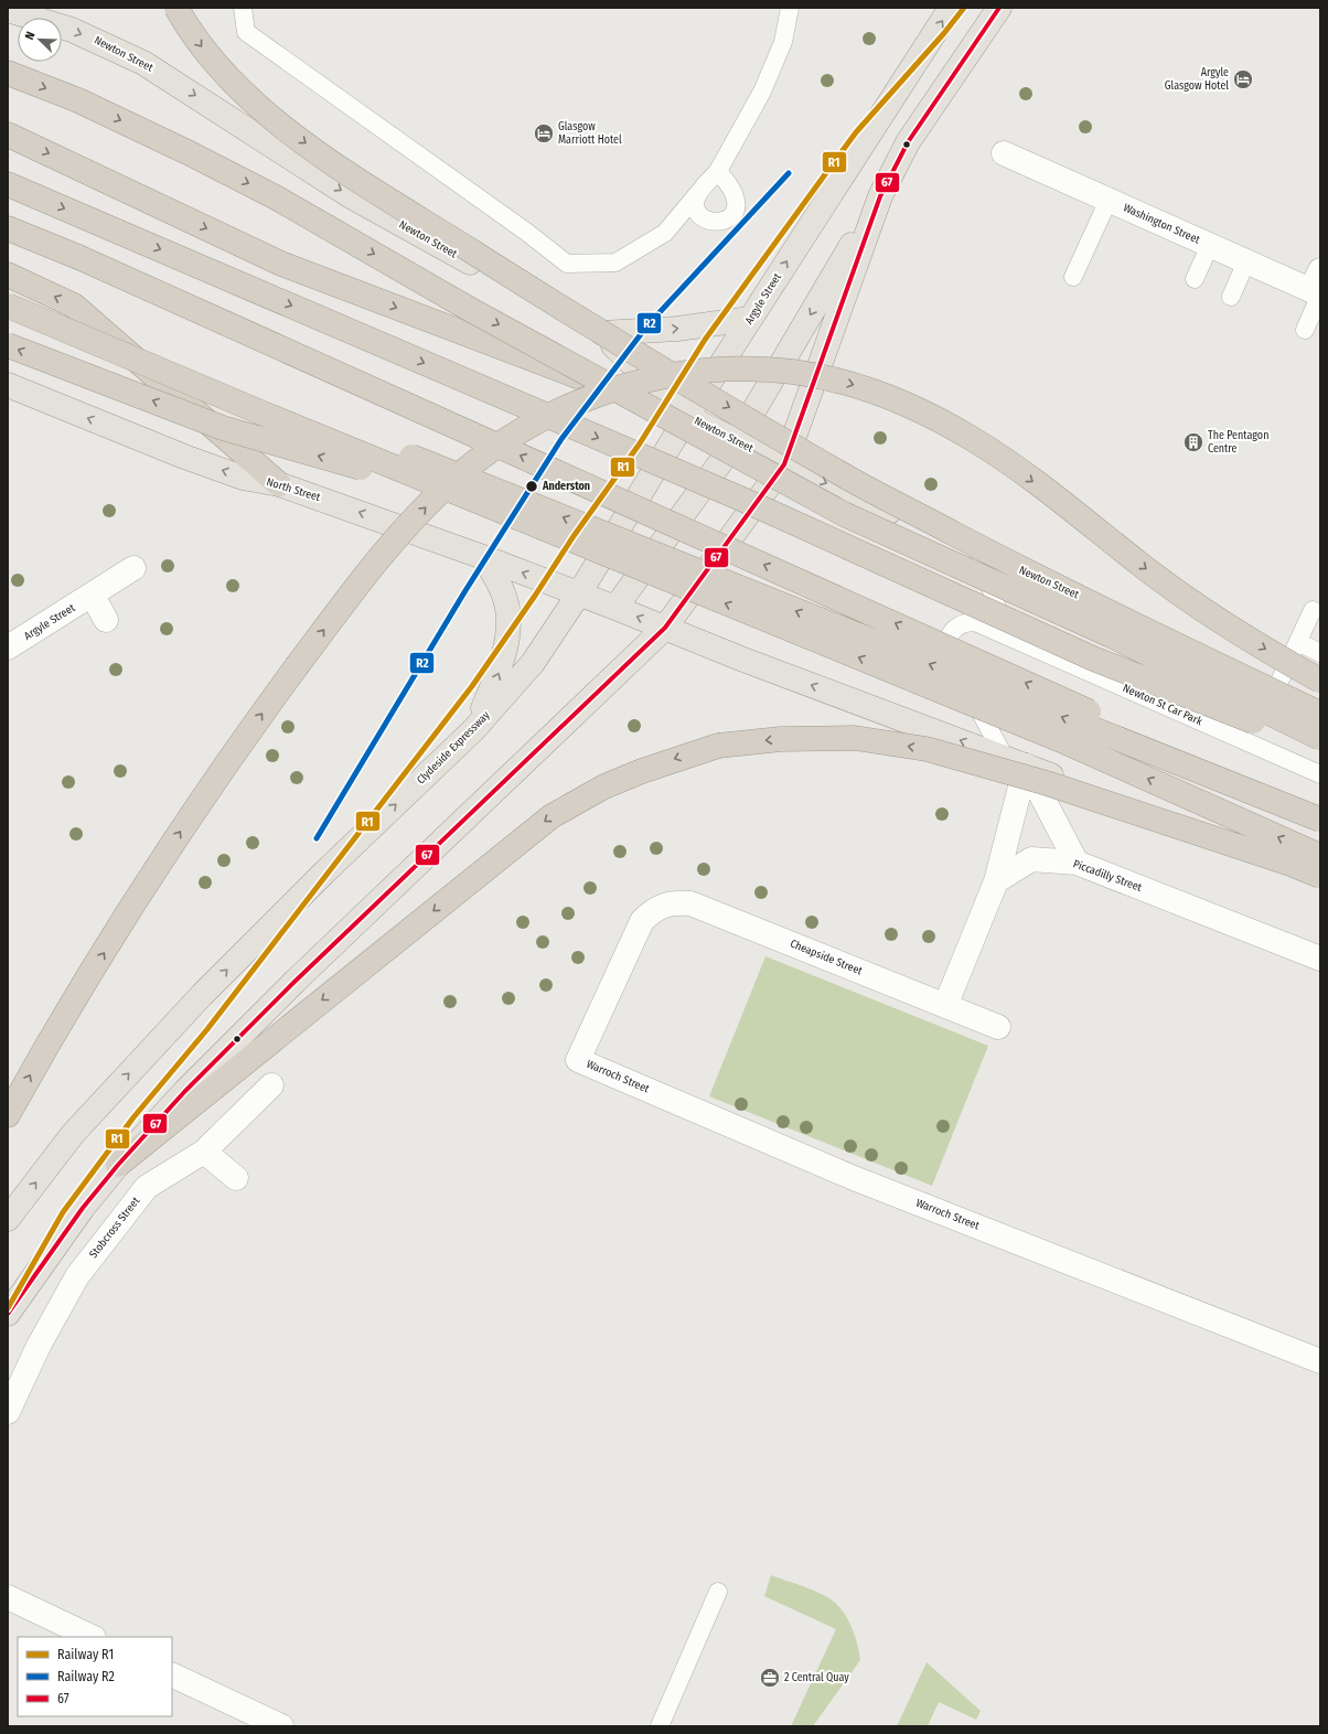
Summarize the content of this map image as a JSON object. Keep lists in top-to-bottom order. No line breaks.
{"streets":{"main road":["Newton Street","Argyle Street","North Street","Clydeside Expressway"],"street":["Washington Street","Piccadilly Street","Cheapside Street","Warroch Street","Stobcross Street"],"lane":["Newton St Car Park"]},"crossings":[["Newton Street","Argyle Street"],["Argyle Street","North Street"],["Argyle Street","Clydeside Expressway"],["North Street","Newton St Car Park"],["North Street","Clydeside Expressway"],["Cheapside Street","Warroch Street"]],"one_way":["Newton Street","North Street"],"places":{"hotel":["Argyle Glasgow Hotel","Glasgow Marriott Hotel"],"building":["The Pentagon Centre"],"other":["Anderston"],"office":["2 Central Quay"]},"lines":["rail line R1","transit line 67","rail line R2"],"legend":["Railway R1","Railway R2","67"],"north":"top left"}
